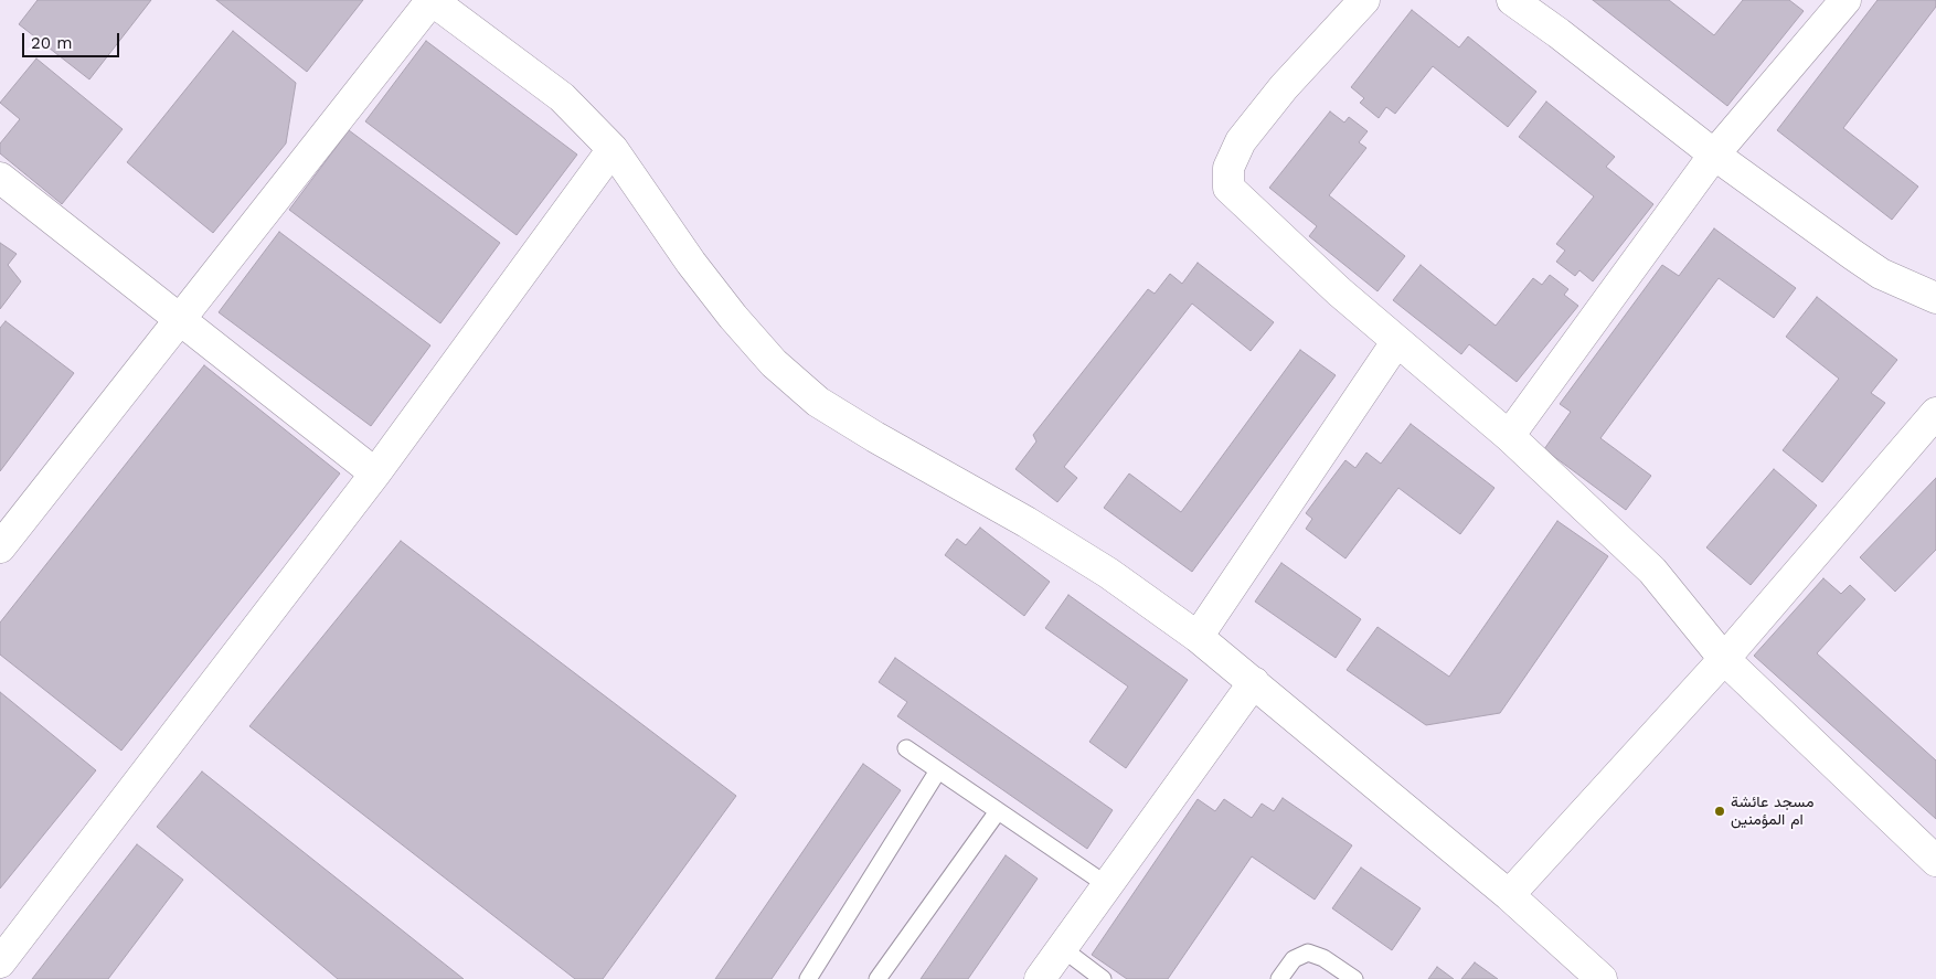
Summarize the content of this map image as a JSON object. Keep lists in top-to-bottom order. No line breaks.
{"places":["مسجد عائشة ام المؤمنين"],"scale_bar":"20 m"}
